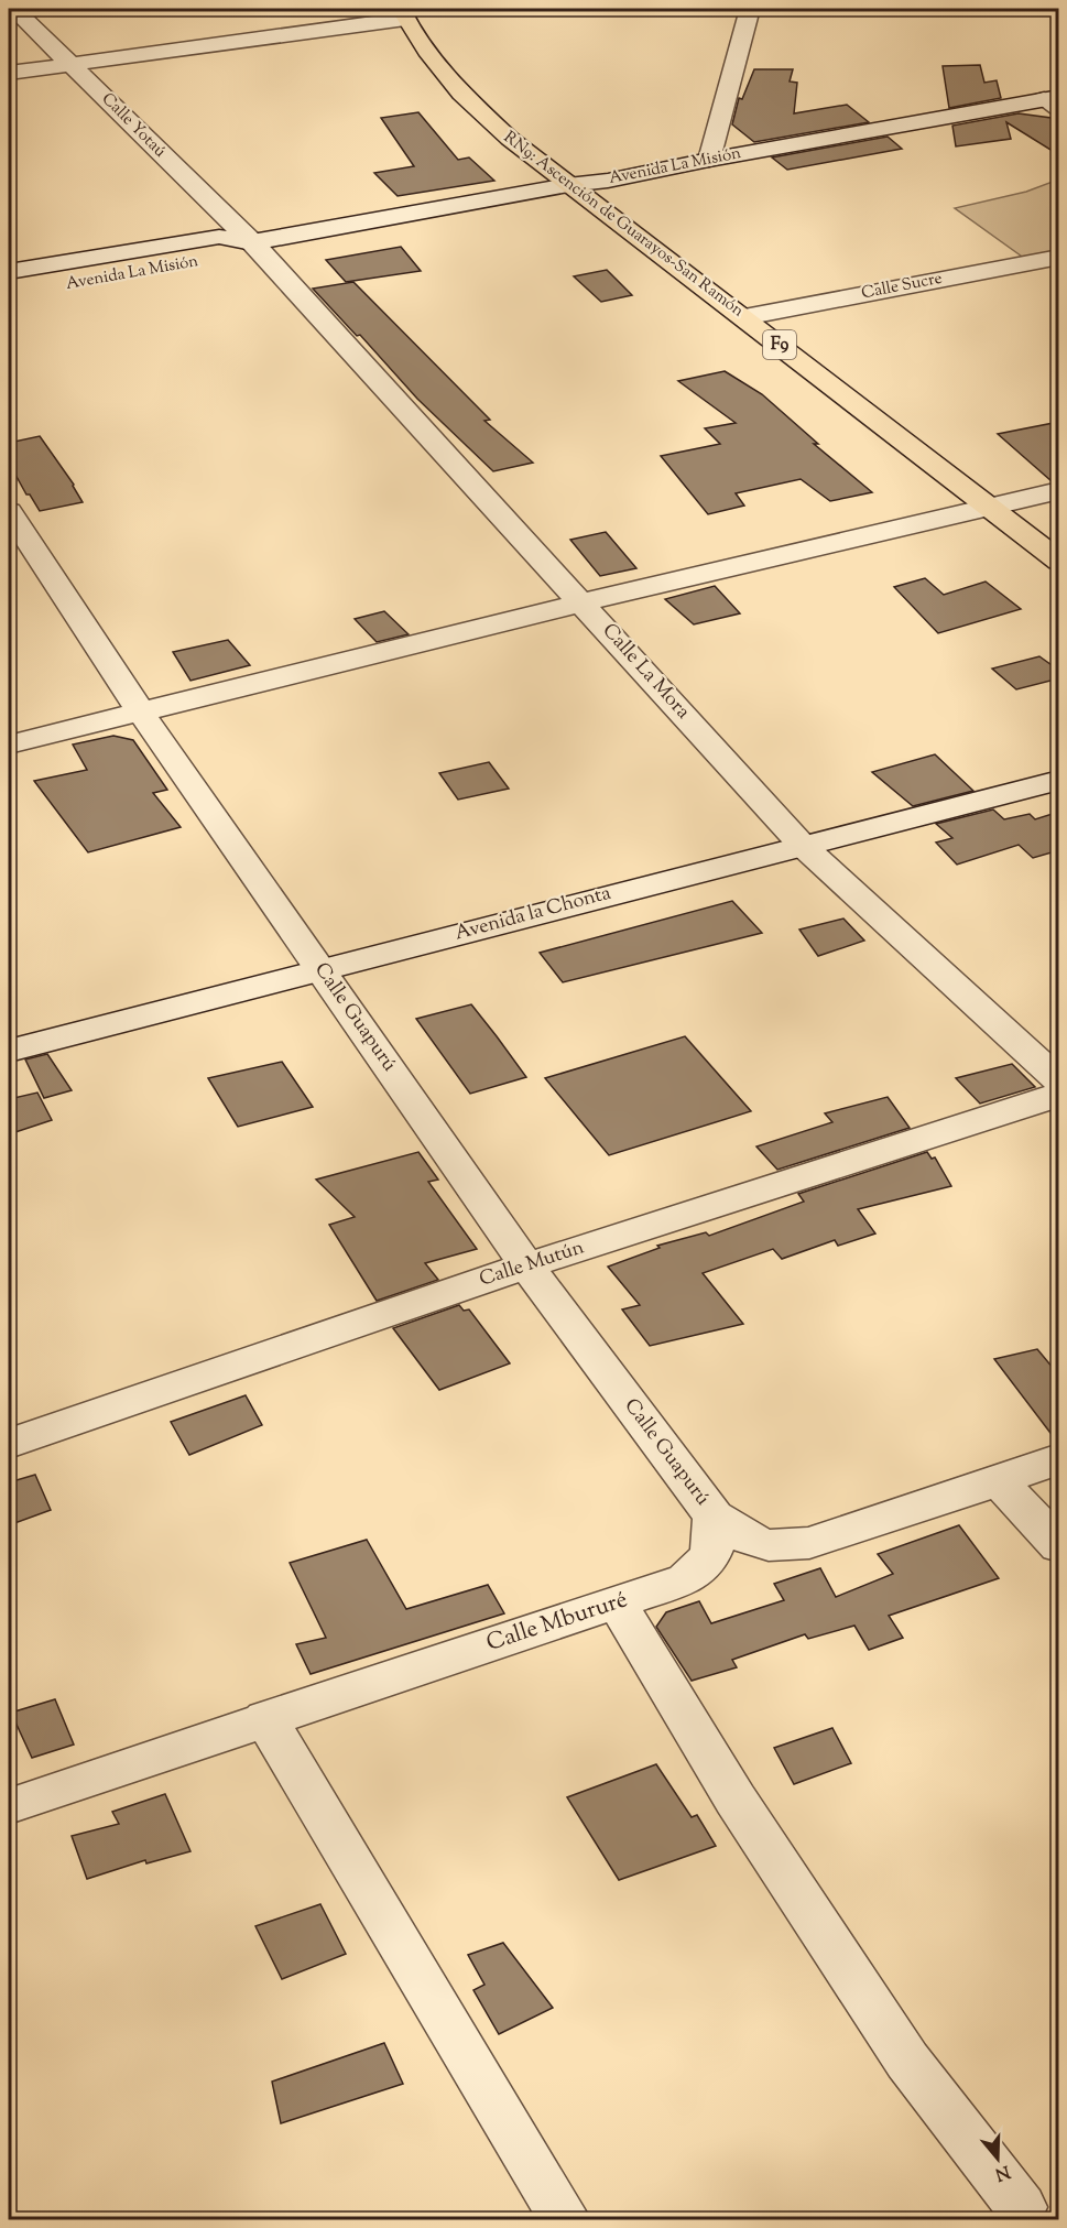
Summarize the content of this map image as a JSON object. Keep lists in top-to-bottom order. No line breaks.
{"streets":{"highway":["RN9: Ascención de Guarayos-San Ramón","F9"],"street":["Calle Yotaú","Avenida La Misión","Calle Sucre","Calle La Mora","Avenida la Chonta","Calle Guapurú","Calle Mutún","Calle Mbururé"]},"crossings":[["Calle Yotaú","Avenida La Misión"],["Calle Yotaú","Calle La Mora"],["Avenida La Misión","RN9: Ascención de Guarayos-San Ramón"],["Avenida La Misión","Calle La Mora"],["RN9: Ascención de Guarayos-San Ramón","Calle Sucre"],["Calle La Mora","Avenida la Chonta"],["Avenida la Chonta","Calle Guapurú"],["Calle Guapurú","Calle Mutún"],["Calle Guapurú","Calle Mbururé"]],"north":"bottom"}
